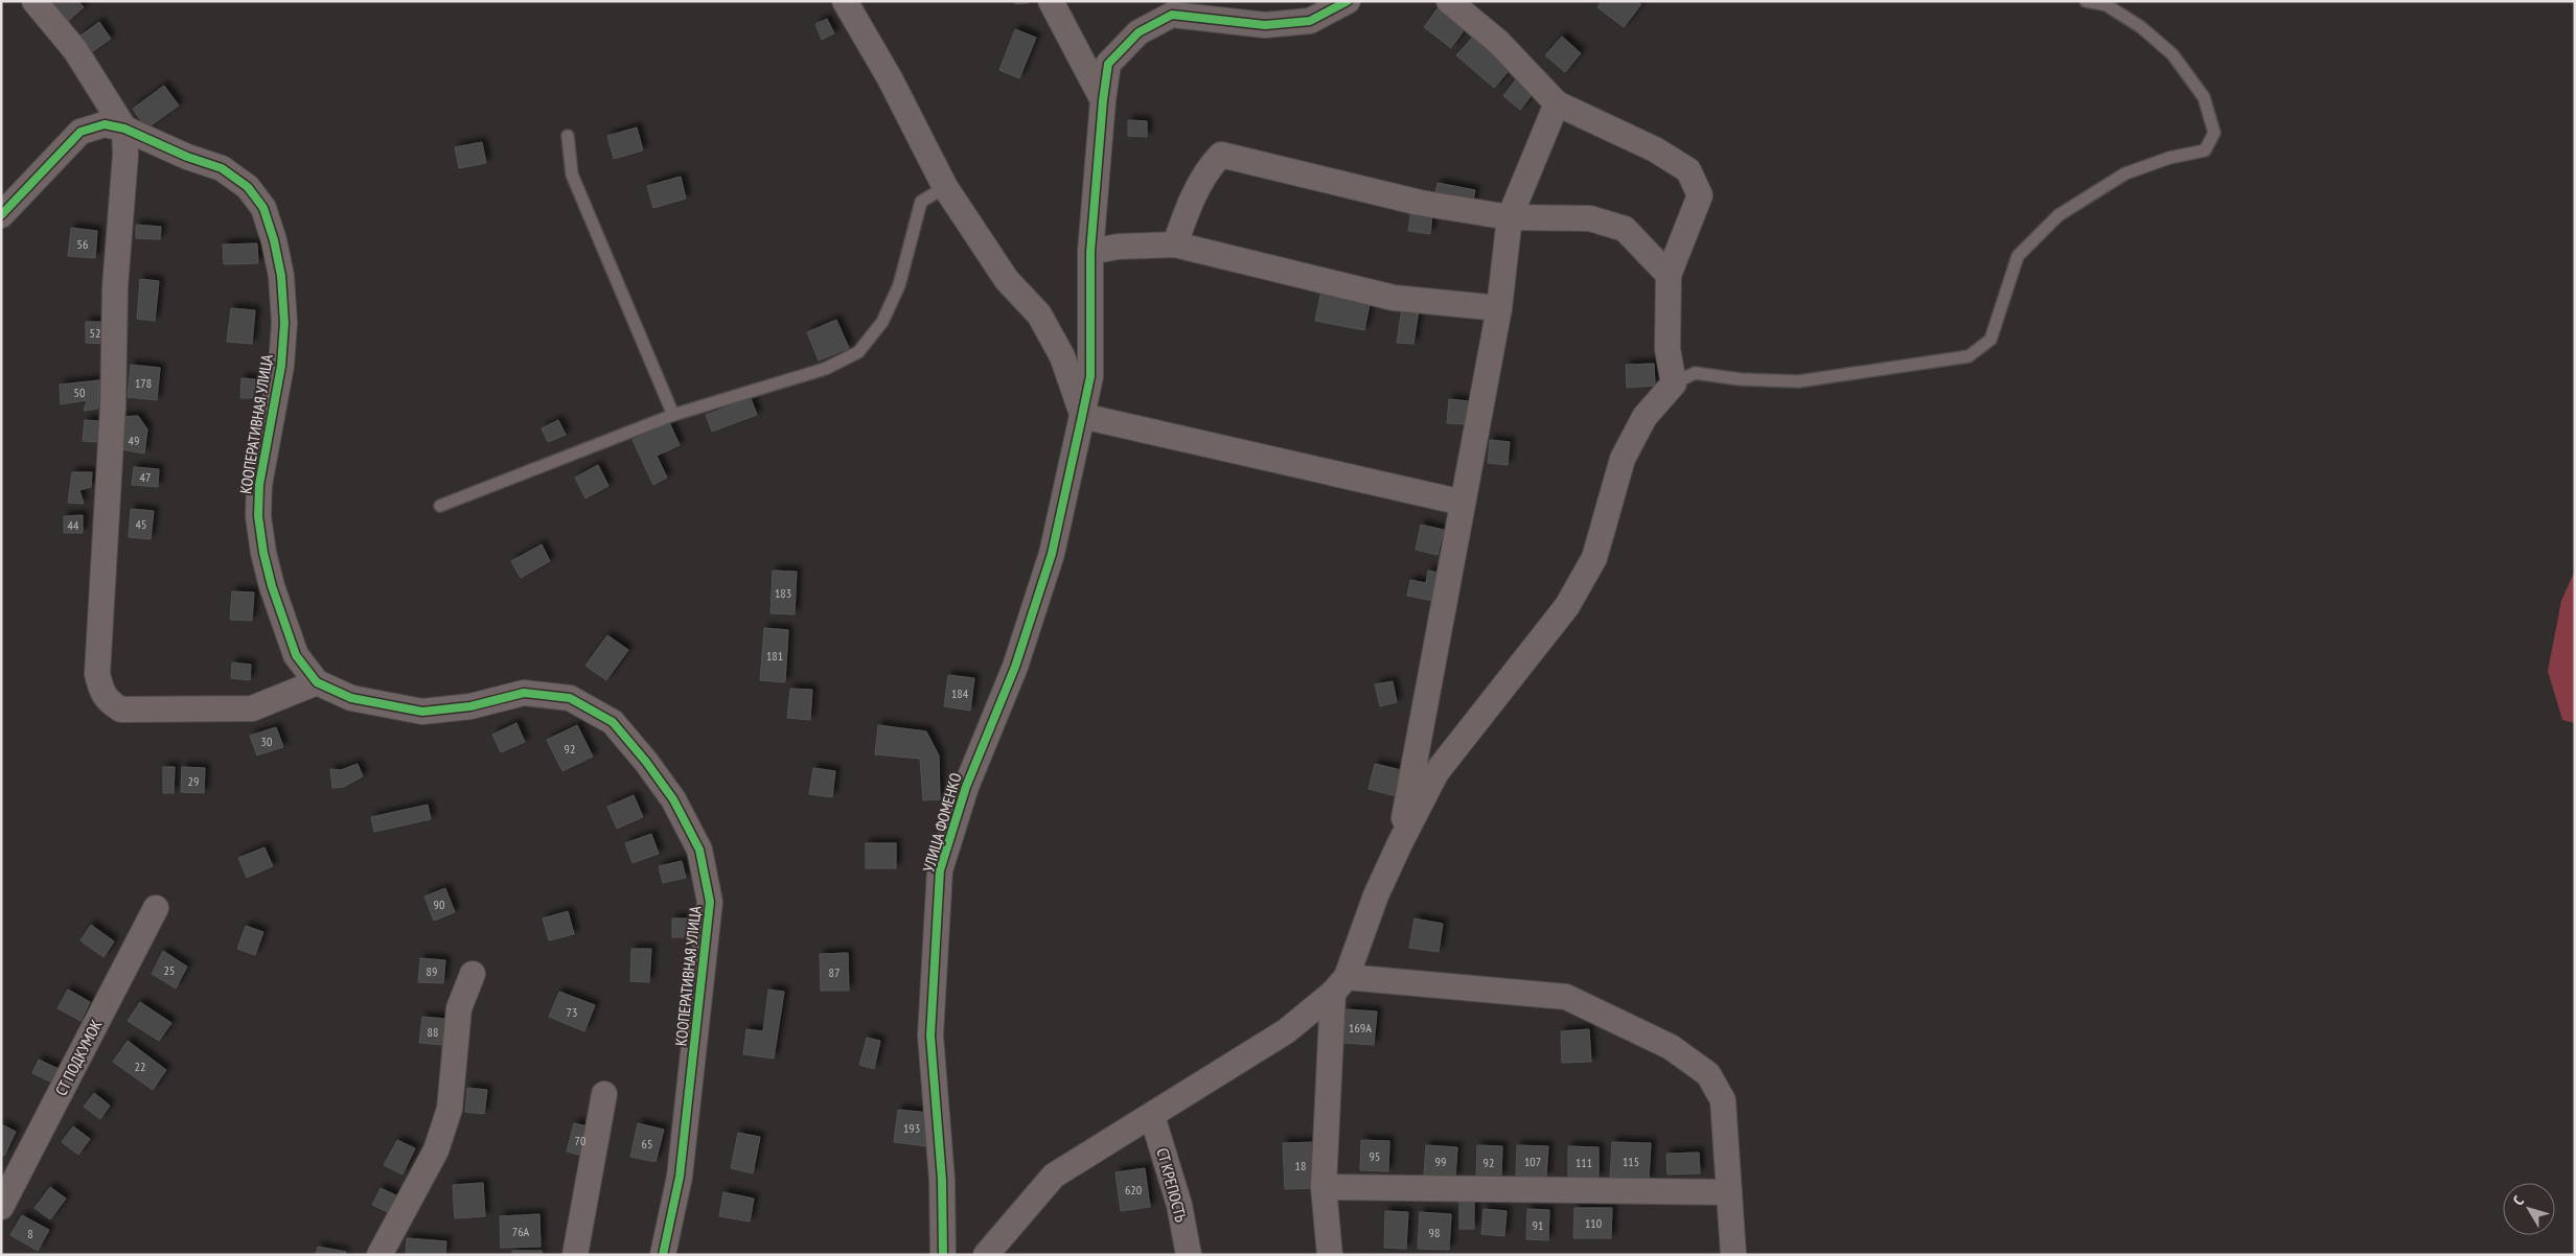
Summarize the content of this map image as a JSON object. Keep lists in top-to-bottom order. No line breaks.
{"streets":{"street":["КООПЕРАТИВНАЯ УЛИЦА","УЛИЦА ФОМЕНКО","СТ ПОДКУМОК","СТ КРЕПОСТЬ"]},"house_numbers":["56","52","178","50","49","47","45","44","183","181","184","30","92","29","90","25","89","87","73","169А","88","22","193","70","65","95","99","107","115","92","111","18","620","110","91","76А","98","8"],"north":"top left"}
